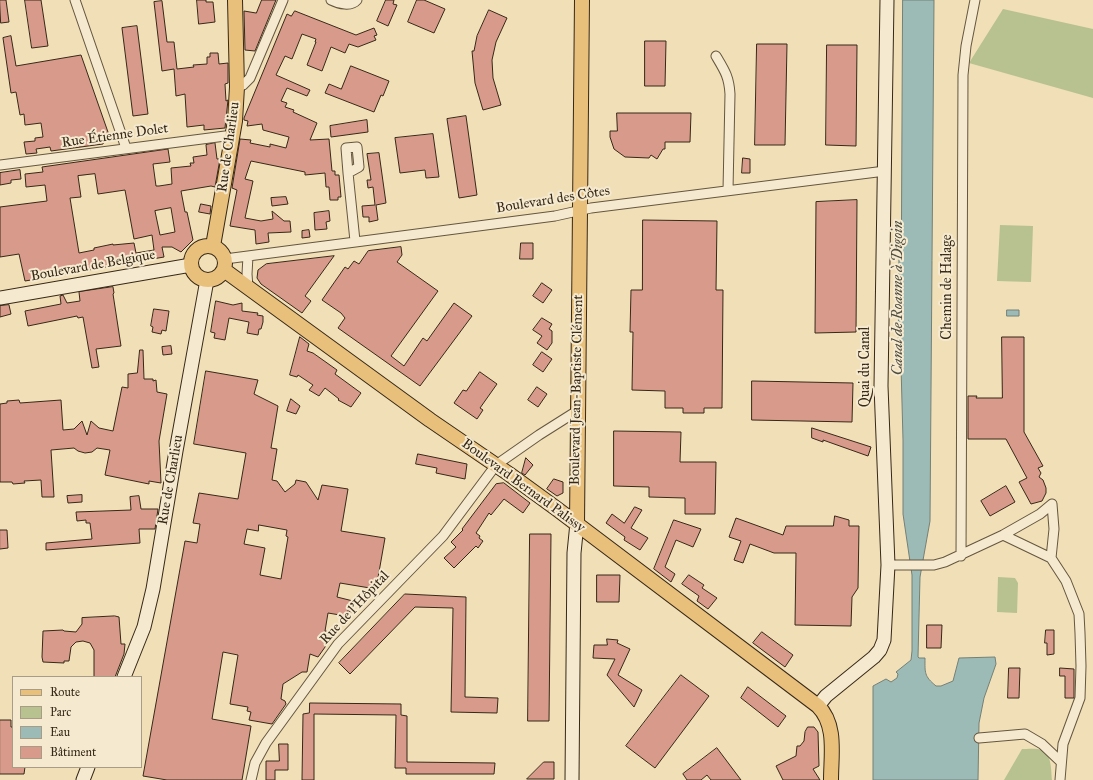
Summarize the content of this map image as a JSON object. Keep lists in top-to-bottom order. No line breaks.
{"streets":{"main road":["Rue de Charlieu","Boulevard Jean-Baptiste Clément","Boulevard Bernard Palissy"],"street":["Rue Étienne Dolet","Boulevard des Côtes","Boulevard de Belgique","Chemin de Halage","Quai du Canal","Rue de l'Hôpital"]},"crossings":[["Rue Étienne Dolet","Rue de Charlieu"],["Rue de Charlieu","Boulevard des Côtes"],["Rue de Charlieu","Boulevard de Belgique"],["Rue de Charlieu","Boulevard Bernard Palissy"],["Boulevard des Côtes","Boulevard de Belgique"],["Boulevard des Côtes","Quai du Canal"],["Boulevard des Côtes","Boulevard Jean-Baptiste Clément"],["Boulevard des Côtes","Boulevard Bernard Palissy"],["Boulevard de Belgique","Boulevard Bernard Palissy"],["Quai du Canal","Boulevard Bernard Palissy"],["Boulevard Jean-Baptiste Clément","Boulevard Bernard Palissy"],["Boulevard Jean-Baptiste Clément","Rue de l'Hôpital"],["Boulevard Bernard Palissy","Rue de l'Hôpital"]],"water":["Canal de Roanne à Digoin"],"legend":["Route","Parc","Eau","Bâtiment"]}
